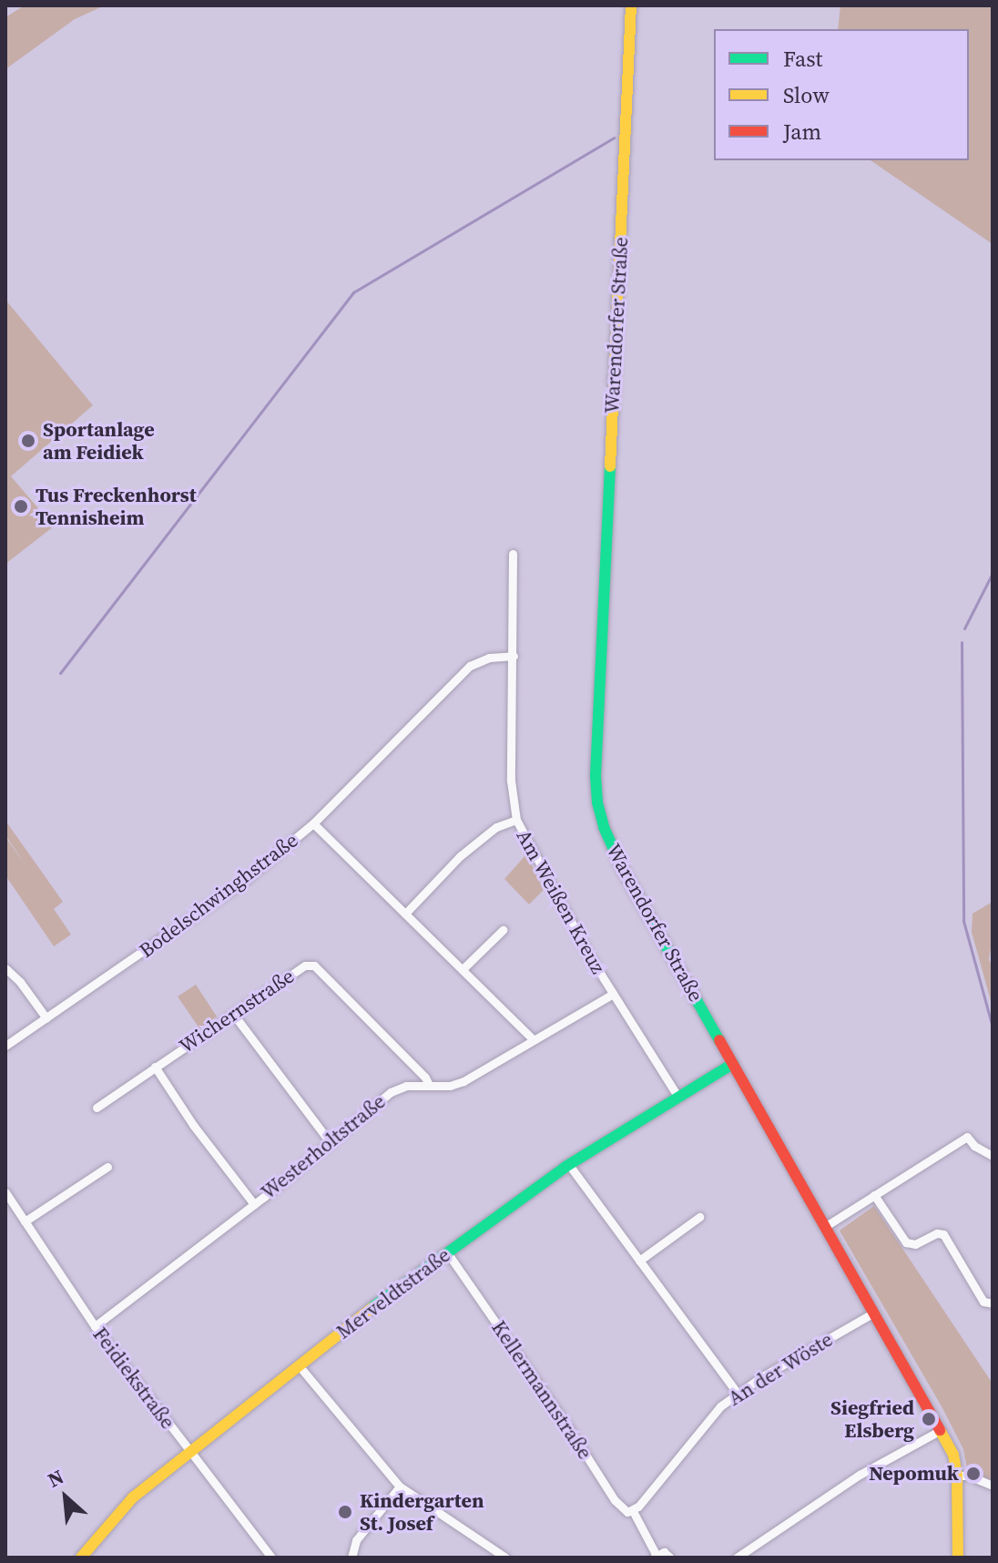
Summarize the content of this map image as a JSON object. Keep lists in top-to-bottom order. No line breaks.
{"streets":{"main road":["Warendorfer Straße","Merveldtstraße"],"street":["Bodelschwinghstraße","Am Weißen Kreuz","Wichernstraße","Westerholtstraße","An der Wöste","Feidiekstraße","Kellermannstraße"]},"crossings":[["Warendorfer Straße","Merveldtstraße"],["Warendorfer Straße","An der Wöste"],["Bodelschwinghstraße","Am Weißen Kreuz"],["Am Weißen Kreuz","Westerholtstraße"],["Am Weißen Kreuz","Merveldtstraße"],["Wichernstraße","Westerholtstraße"],["Westerholtstraße","Feidiekstraße"],["Merveldtstraße","Feidiekstraße"],["Merveldtstraße","Kellermannstraße"],["An der Wöste","Kellermannstraße"]],"places":["Sportanlage am Feidiek","Tus Freckenhorst Tennisheim","Siegfried Elsberg","Nepomuk","Kindergarten St. Josef"],"legend":["Fast","Slow","Jam"],"north":"top left"}
